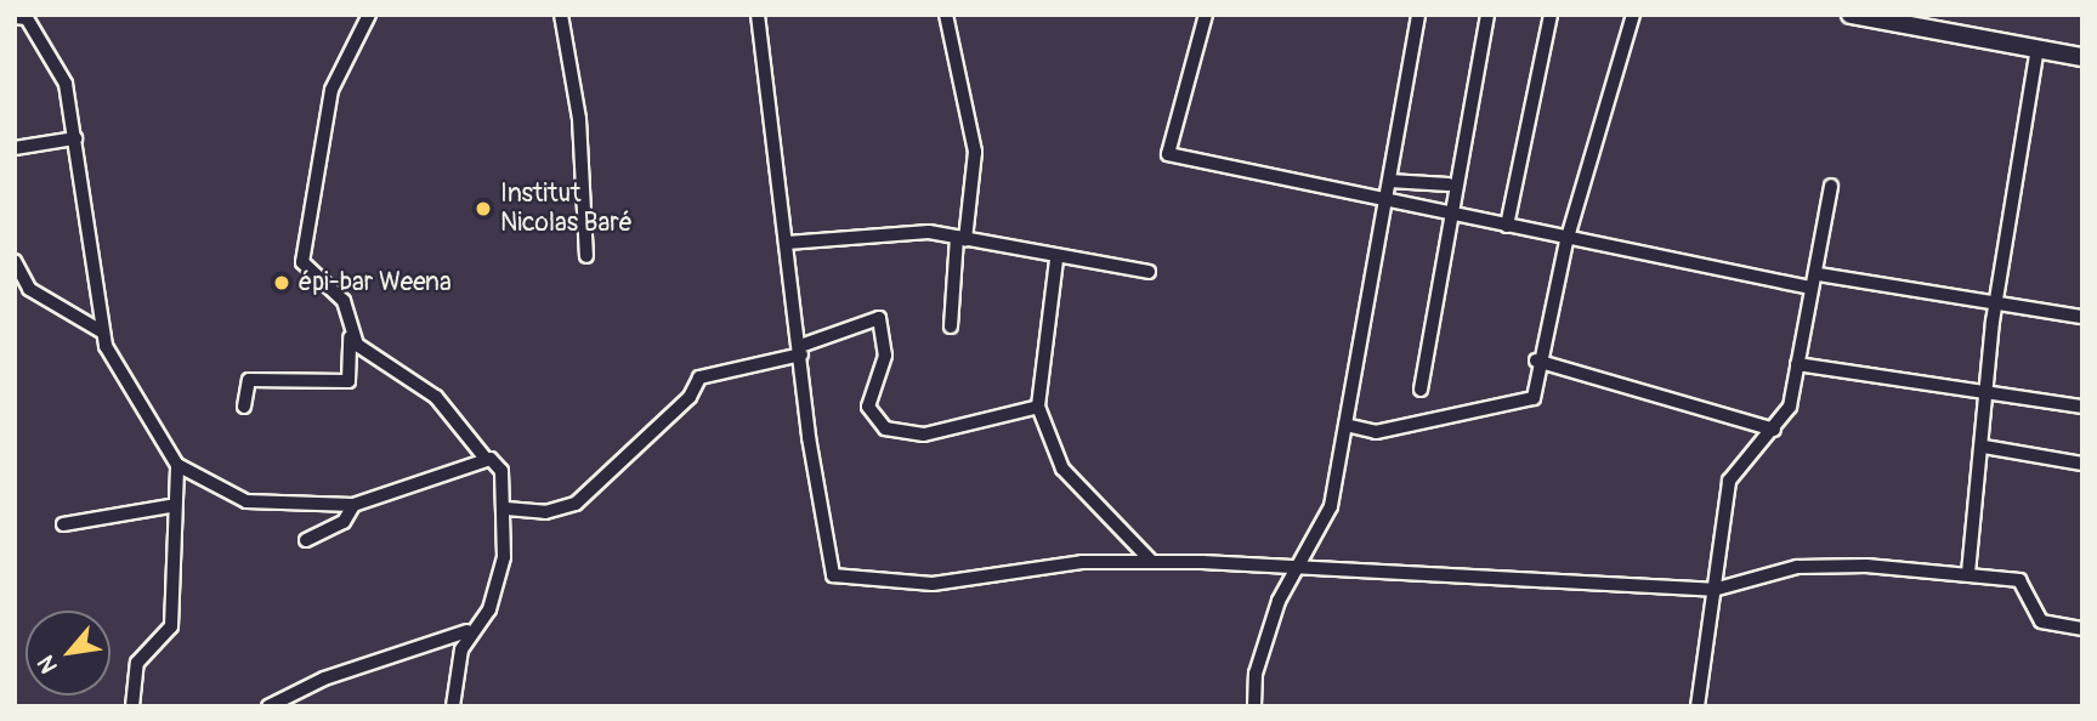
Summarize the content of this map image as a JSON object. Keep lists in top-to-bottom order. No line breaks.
{"places":["Institut Nicolas Baré","épi-bar Weena"],"north":"bottom left"}
